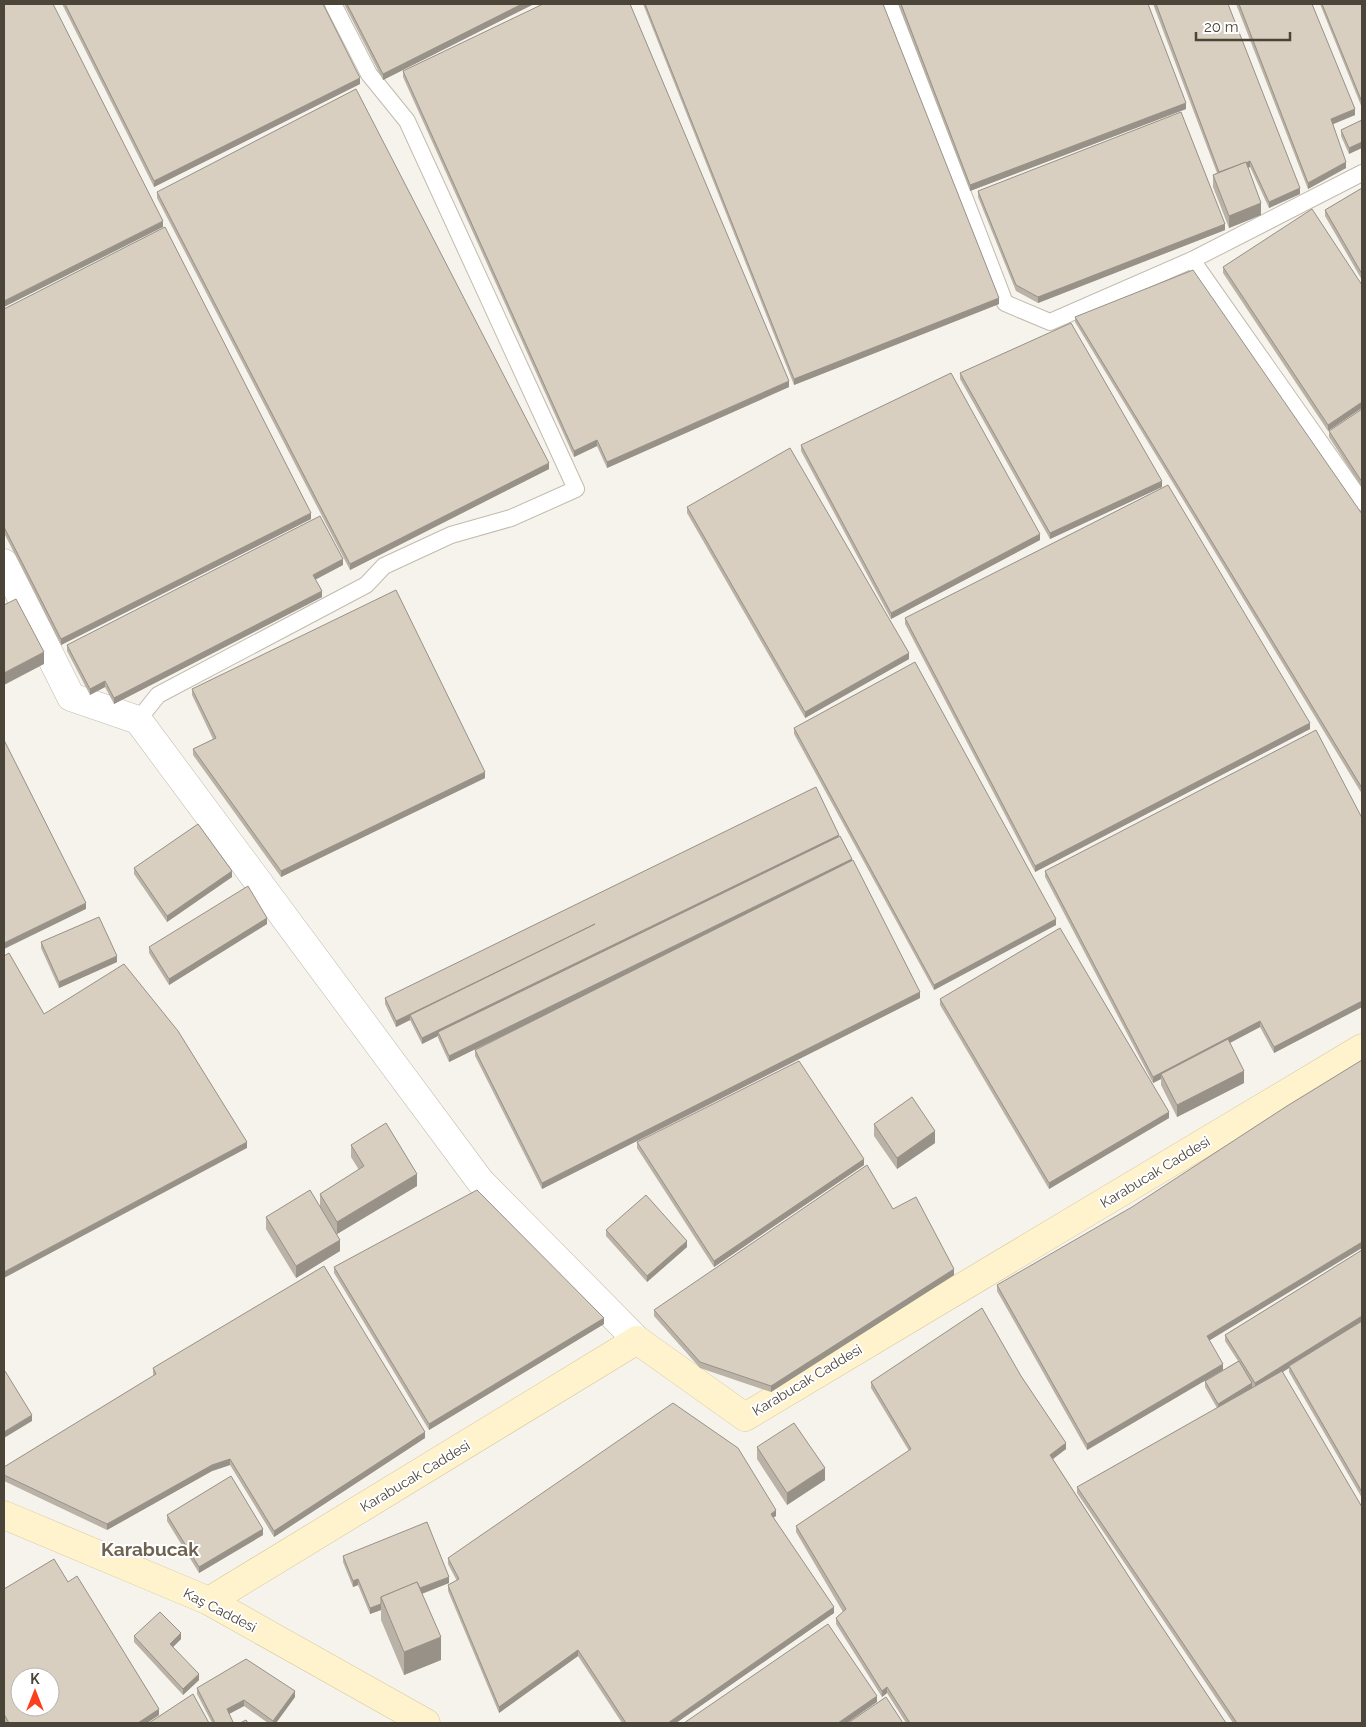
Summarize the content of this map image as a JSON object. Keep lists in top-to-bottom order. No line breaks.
{"streets":{"street":["Karabucak Caddesi","Kaş Caddesi"]},"crossings":[["Karabucak Caddesi","Kaş Caddesi"]],"districts":["Karabucak"],"scale_bar":"20 m","north":"top"}
